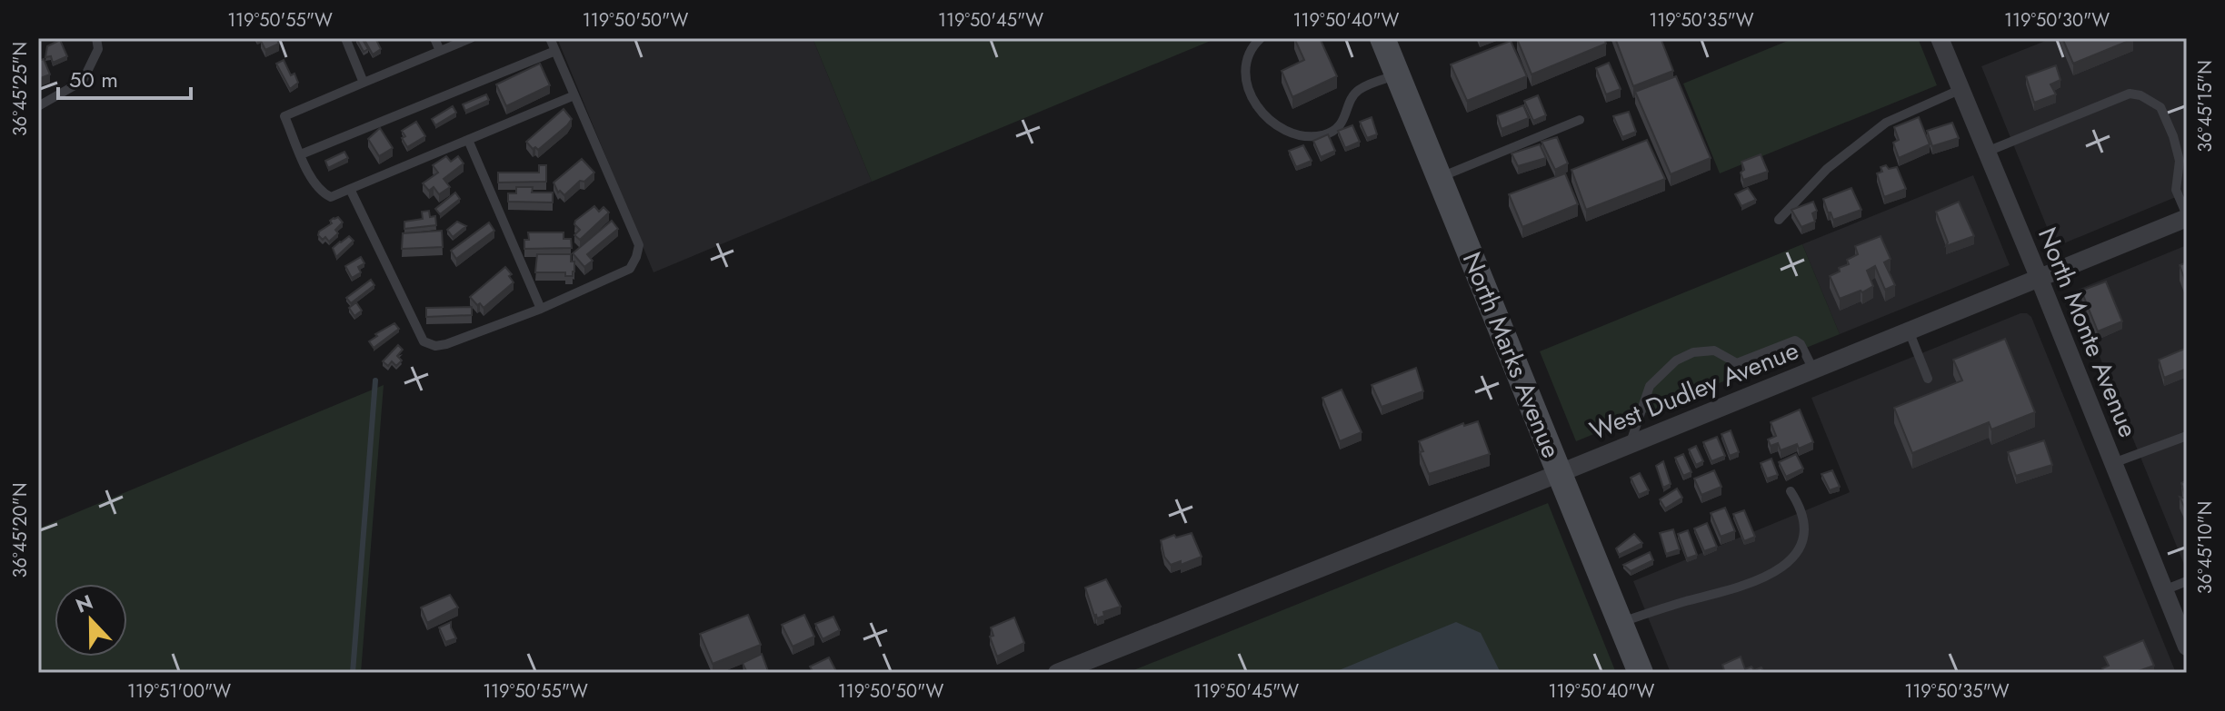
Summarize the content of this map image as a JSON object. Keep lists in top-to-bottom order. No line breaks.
{"streets":{"main road":["North Marks Avenue"],"street":["North Monte Avenue","West Dudley Avenue"]},"crossings":[["North Monte Avenue","West Dudley Avenue"],["North Marks Avenue","West Dudley Avenue"]],"scale_bar":"50 m","north":"top","coordinates":["119°50'55\"W","119°50'50\"W","119°50'45\"W","119°50'40\"W","119°50'35\"W","119°50'30\"W","36°45'25\"N","36°45'15\"N","36°45'20\"N","36°45'10\"N","119°51'00\"W"]}
